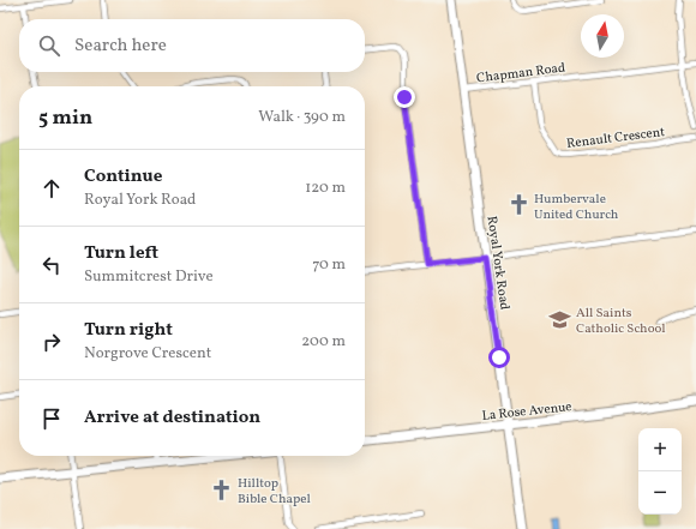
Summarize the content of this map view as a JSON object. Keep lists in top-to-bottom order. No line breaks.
{"streets":{"street":["Chapman Road","Renault Crescent","Royal York Road","La Rose Avenue"]},"crossings":[["Chapman Road","Renault Crescent"],["Chapman Road","Royal York Road"],["Royal York Road","La Rose Avenue"]],"places":{"church":["Humbervale United Church","Hilltop Bible Chapel"],"school or university":["All Saints Catholic School"]},"north":"top","page":{"search":"Search here","heading":["5 min","Walk · 390 m"],"list":[["Continue","Royal York Road","120 m"],["Turn left","Summitcrest Drive","70 m"],["Turn right","Norgrove Crescent","200 m"],"Arrive at destination"],"map_buttons":["+","−"]}}
